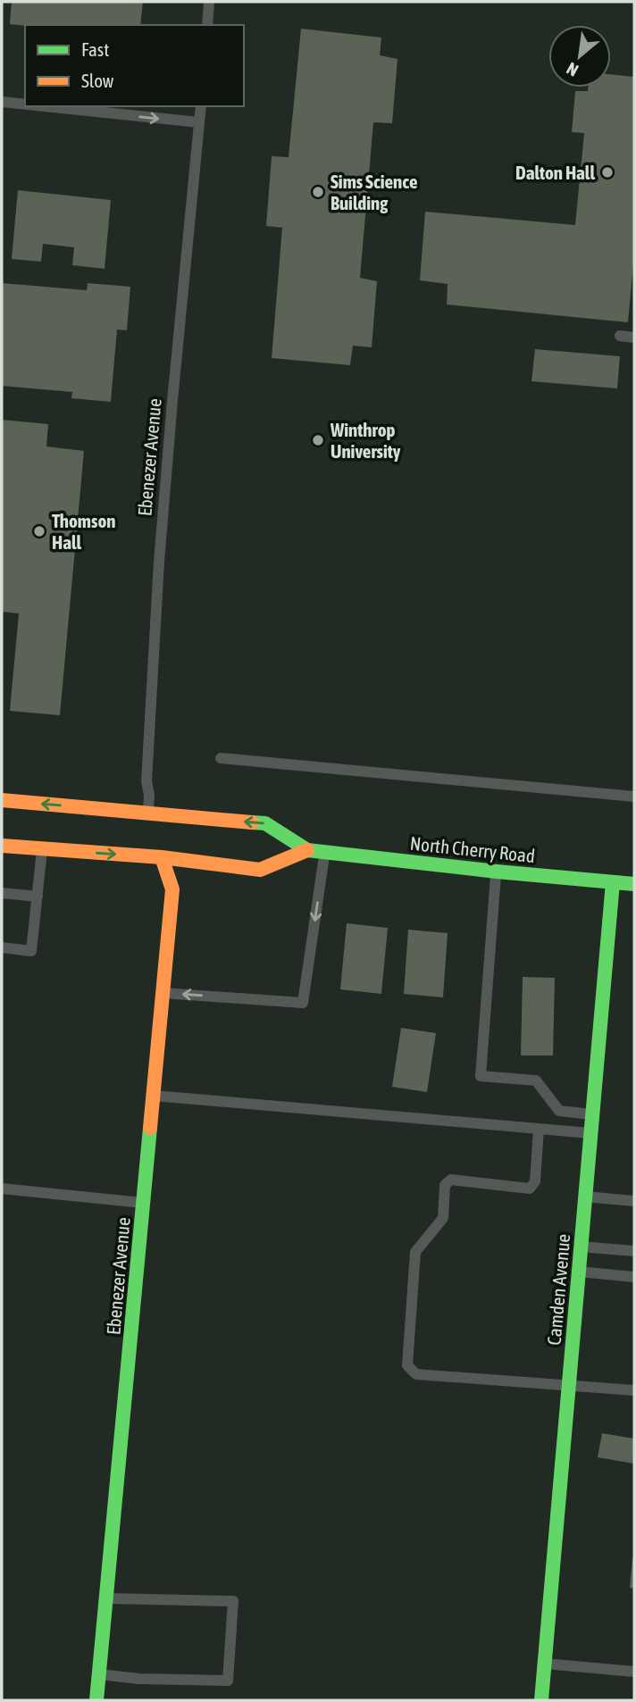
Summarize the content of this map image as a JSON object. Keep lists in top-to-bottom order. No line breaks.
{"streets":{"street":["Ebenezer Avenue","North Cherry Road","Camden Avenue"]},"crossings":[["Ebenezer Avenue","North Cherry Road"],["North Cherry Road","Camden Avenue"]],"places":["Dalton Hall","Sims Science Building","Winthrop University","Thomson Hall"],"legend":["Fast","Slow"],"north":"bottom left"}
